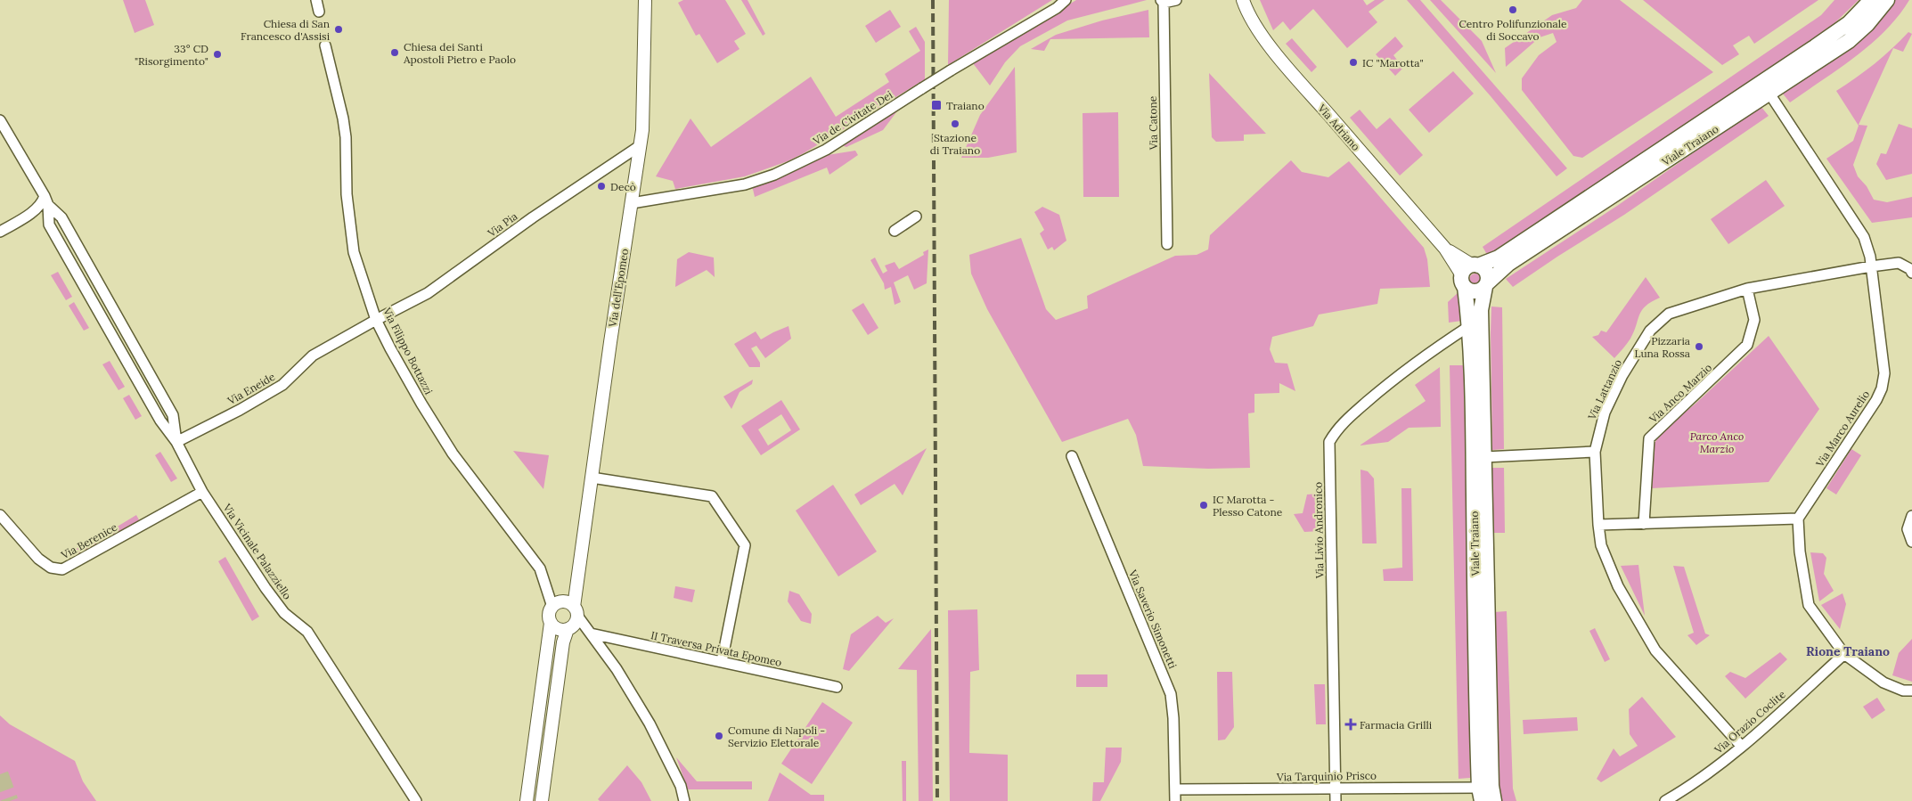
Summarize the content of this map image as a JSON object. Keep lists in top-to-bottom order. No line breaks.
{"streets":{"main road":["Viale Traiano"],"street":["Via de Civitate Dei","Via Catone","Via Adriano","Via Pia","Via dell'Epomeo","Via Filippo Bottazzi","Via Eneide","Via Lattanzio","Via Anco Marzio","Via Marco Aurelio","Via Livio Andronico","Via Berenice","Via Vicinale Palazziello","Via Saverio Simonetti","II Traversa Privata Epomeo","Via Orazio Coclite","Via Tarquinio Prisco"]},"crossings":[["Via de Civitate Dei","Via dell'Epomeo"],["Via Adriano","Viale Traiano"],["Viale Traiano","Via Marco Aurelio"],["Viale Traiano","Via Livio Andronico"],["Viale Traiano","Via Tarquinio Prisco"],["Via Pia","Via dell'Epomeo"],["Via Pia","Via Filippo Bottazzi"],["Via Pia","Via Eneide"],["Via dell'Epomeo","Via Filippo Bottazzi"],["Via Filippo Bottazzi","Via Eneide"],["Via Eneide","Via Vicinale Palazziello"],["Via Lattanzio","Via Anco Marzio"],["Via Lattanzio","Via Marco Aurelio"],["Via Lattanzio","Via Orazio Coclite"],["Via Livio Andronico","Via Tarquinio Prisco"],["Via Berenice","Via Vicinale Palazziello"],["Via Saverio Simonetti","Via Tarquinio Prisco"]],"districts":["Rione Traiano"],"parks":["Parco Anco Marzio"],"places":{"other":["Centro Polifunzionale di Soccavo","Chiesa di San Francesco d'Assisi","Chiesa dei Santi Apostoli Pietro e Paolo","33° CD \"Risorgimento\"","IC \"Marotta\"","Stazione di Traiano","Decò","Pizzaria Luna Rossa","IC Marotta - Plesso Catone","Comune di Napoli - Servizio Elettorale"],"transit":["Traiano"],"health":["Farmacia Grilli"]}}
